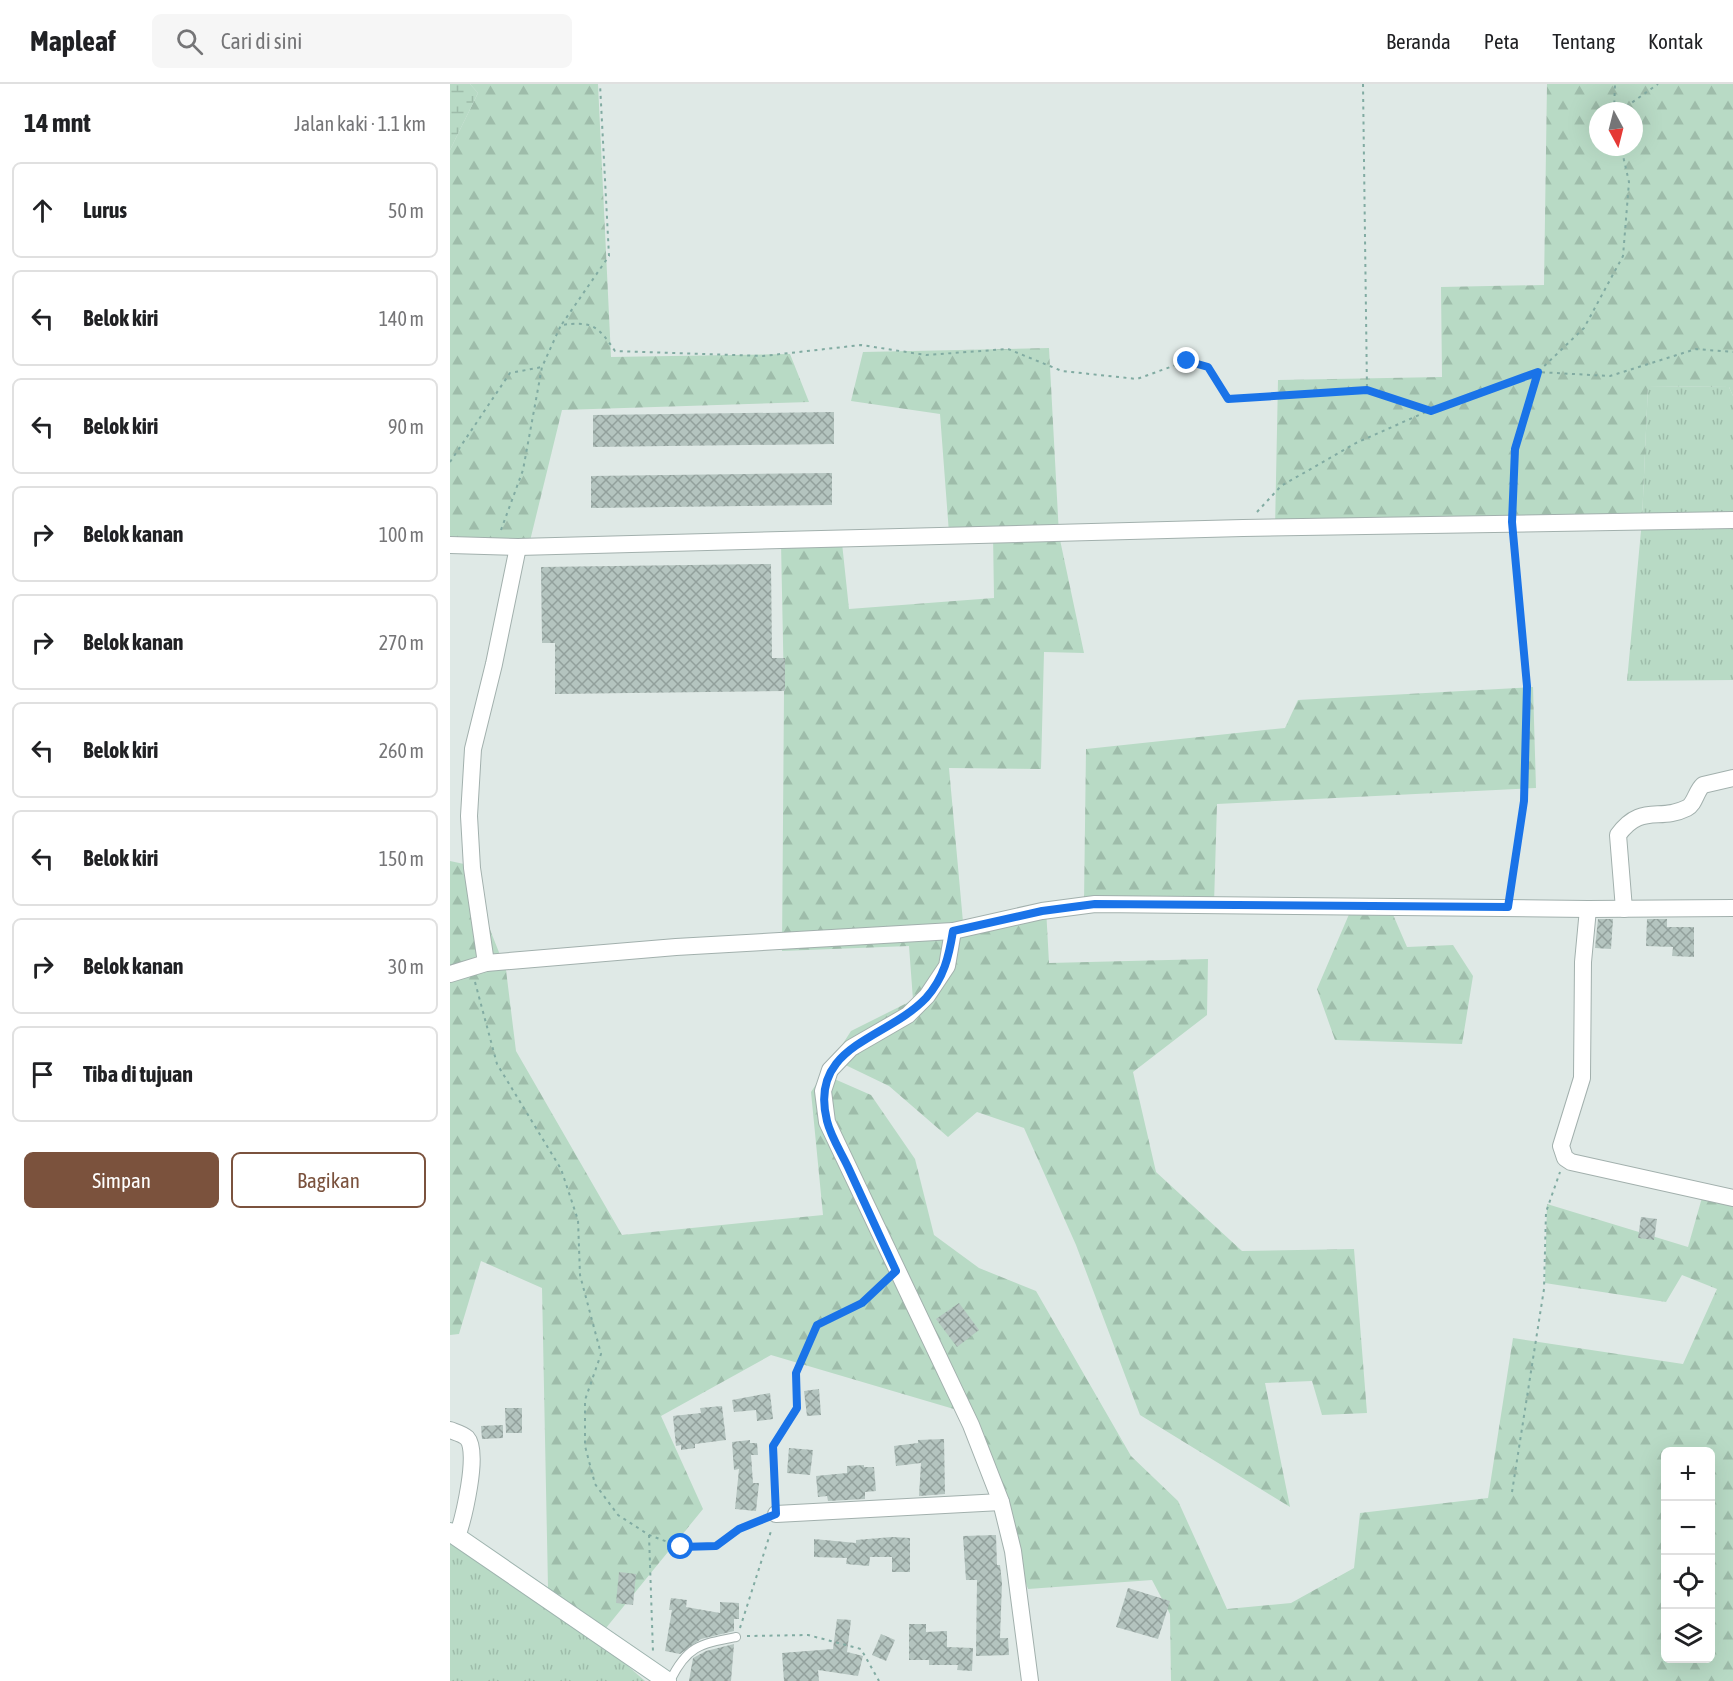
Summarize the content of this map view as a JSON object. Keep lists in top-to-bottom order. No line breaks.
{"north":"bottom","page":{"header":"Mapleaf","search":"Cari di sini","nav":["Beranda","Peta","Tentang","Kontak"],"heading":["14 mnt","Jalan kaki · 1.1 km"],"list":[["Lurus","50 m"],["Belok kiri","140 m"],["Belok kiri","90 m"],["Belok kanan","100 m"],["Belok kanan","270 m"],["Belok kiri","260 m"],["Belok kiri","150 m"],["Belok kanan","30 m"],"Tiba di tujuan"],"buttons":["Simpan","Bagikan"],"map_buttons":["+","−"]}}
